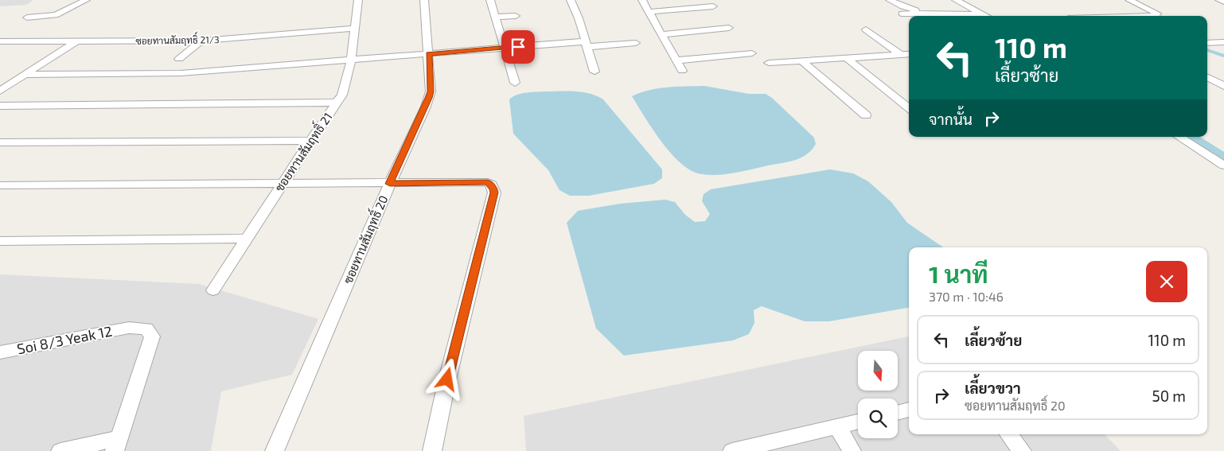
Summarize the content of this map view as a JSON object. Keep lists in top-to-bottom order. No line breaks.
{"streets":{"street":["ซอยทานสัมฤทธิ์ 21/3","ซอยทานสัมฤทธิ์ 21","ซอยทานสัมฤทธิ์ 20","Soi 8/3 Yeak 12"]},"crossings":[["ซอยทานสัมฤทธิ์ 21/3","ซอยทานสัมฤทธิ์ 21"]],"north":"bottom","page":{"turn":["110 m","เลี้ยวซ้าย"],"then":"จากนั้น","heading":["1 นาที","370 m · 10:46"],"list":[{"name":"เลี้ยวซ้าย","value":"110 m"},{"name":"เลี้ยวขวา","note":"ซอยทานสัมฤทธิ์ 20","value":"50 m"}]}}
